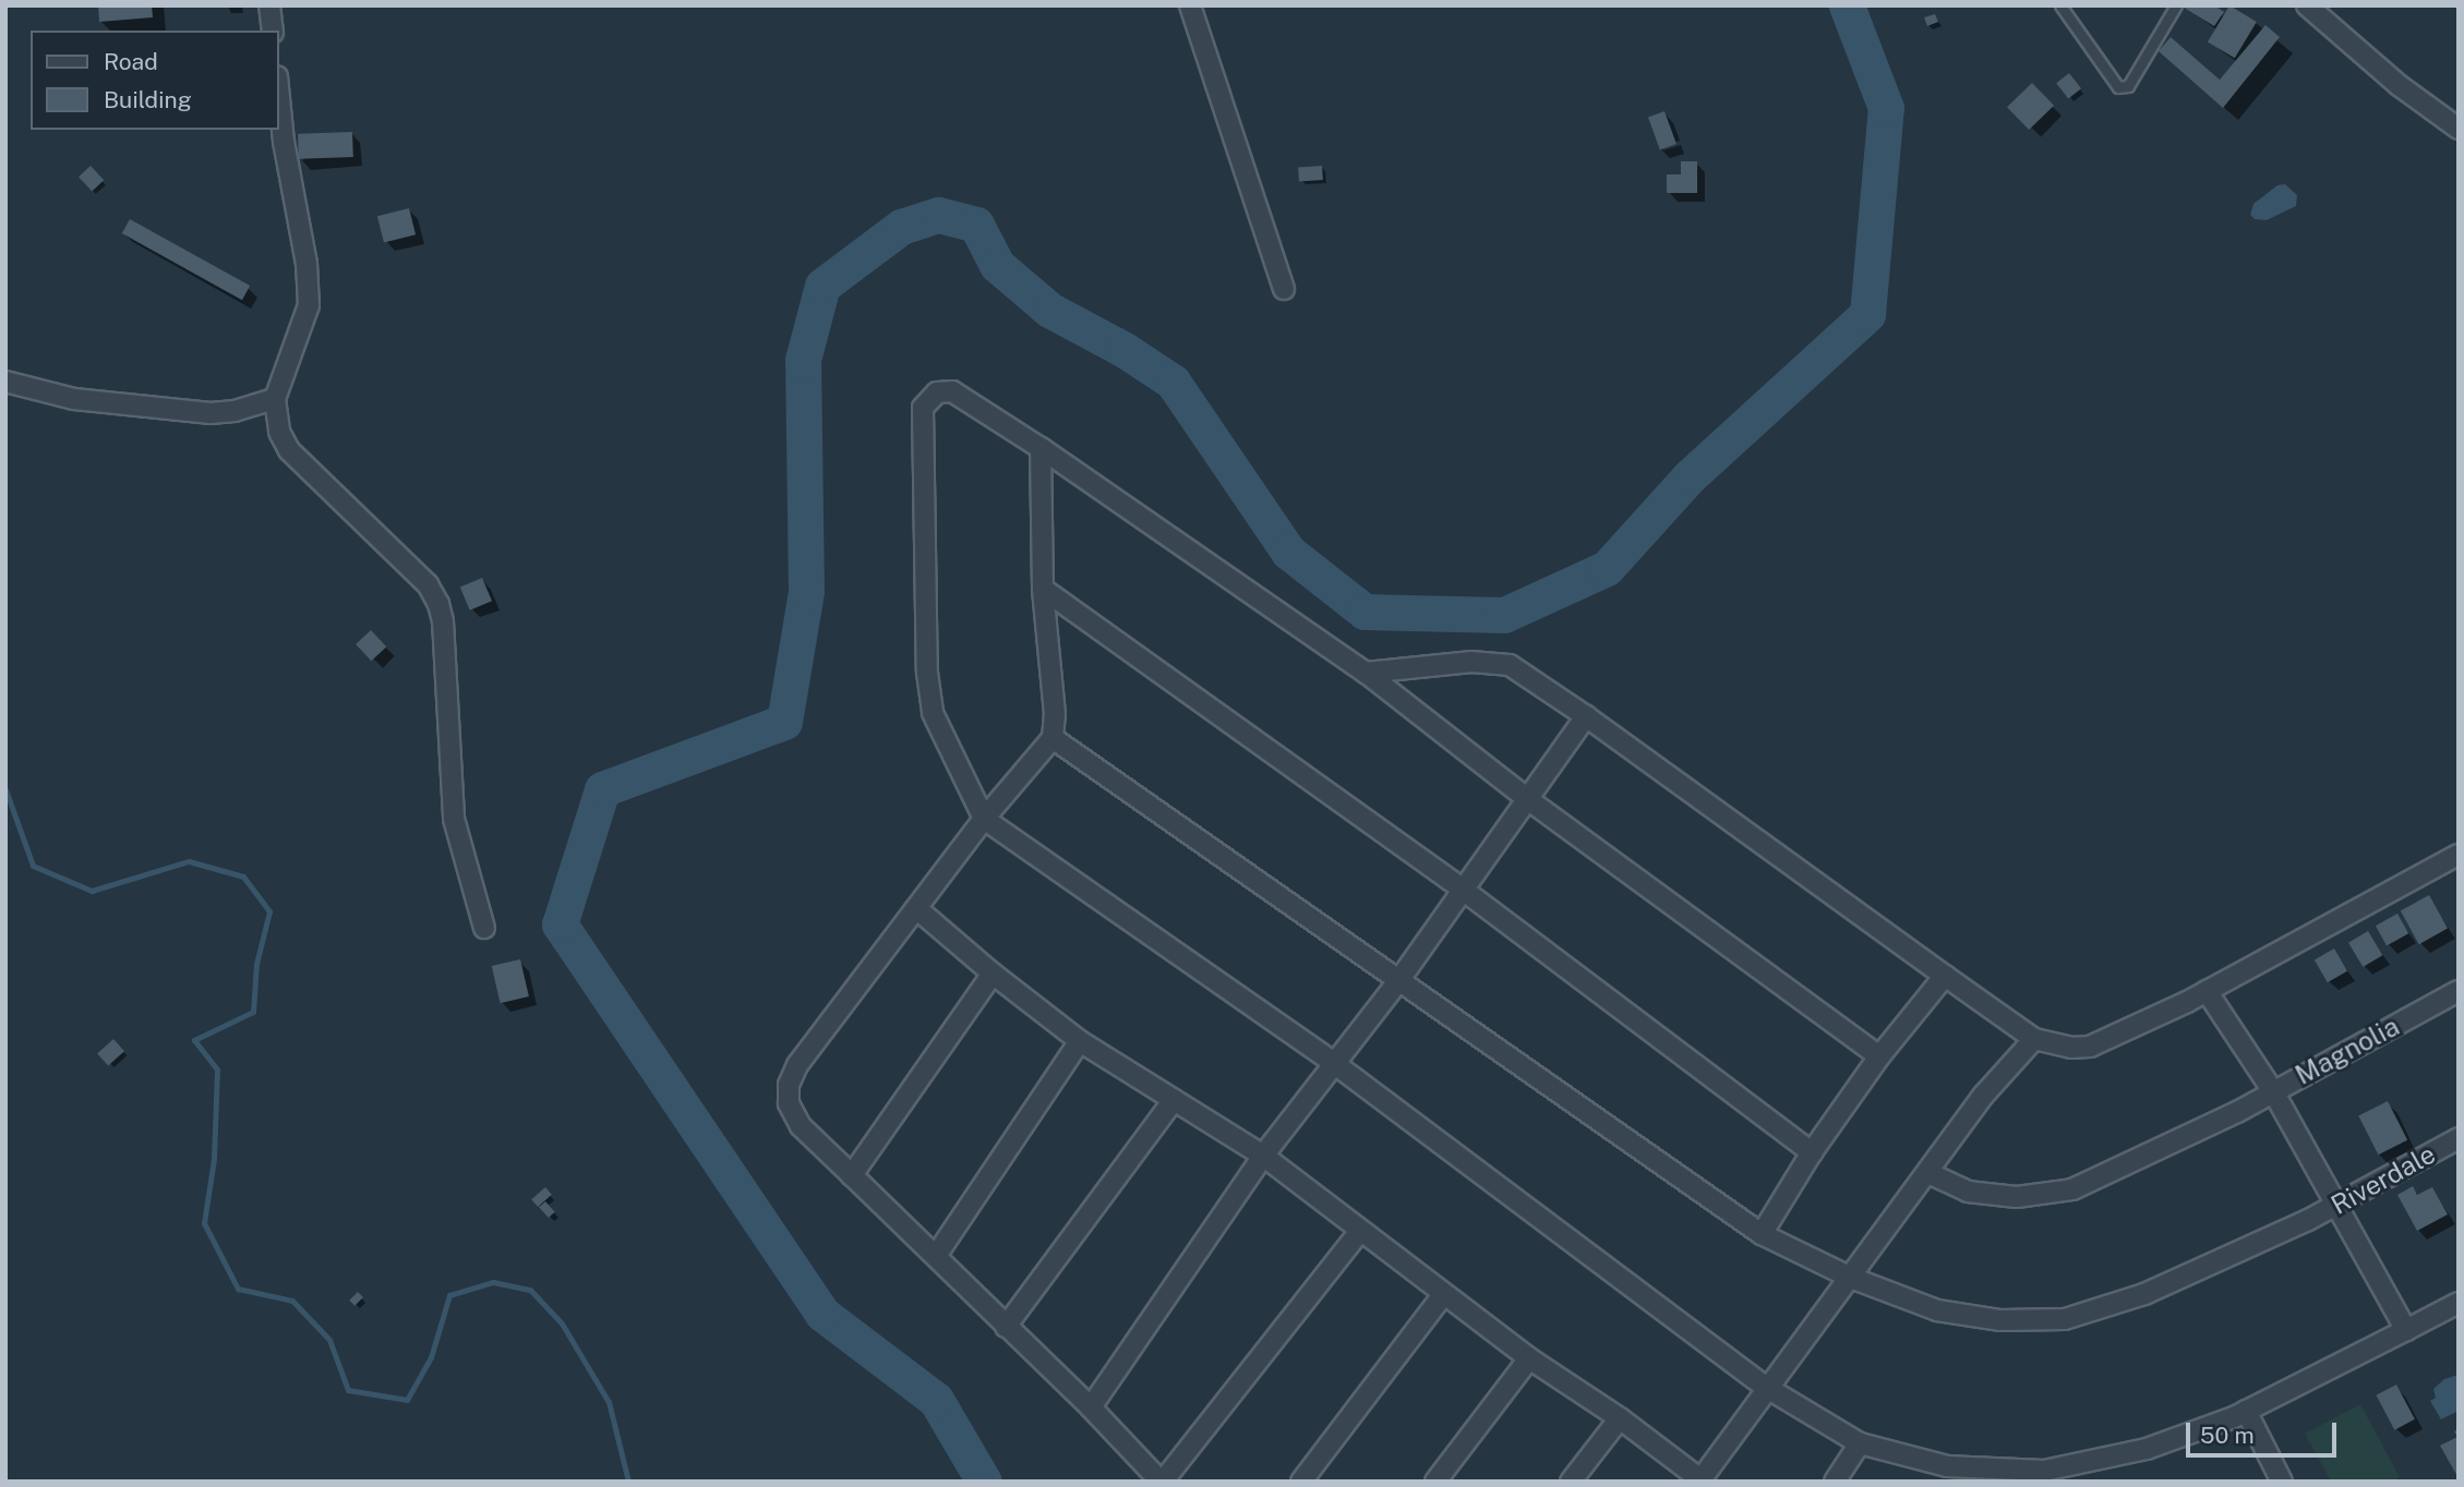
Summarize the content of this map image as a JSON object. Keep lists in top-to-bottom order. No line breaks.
{"streets":{"street":["Magnolia","Riverdale"]},"legend":["Road","Building"],"scale_bar":"50 m"}
